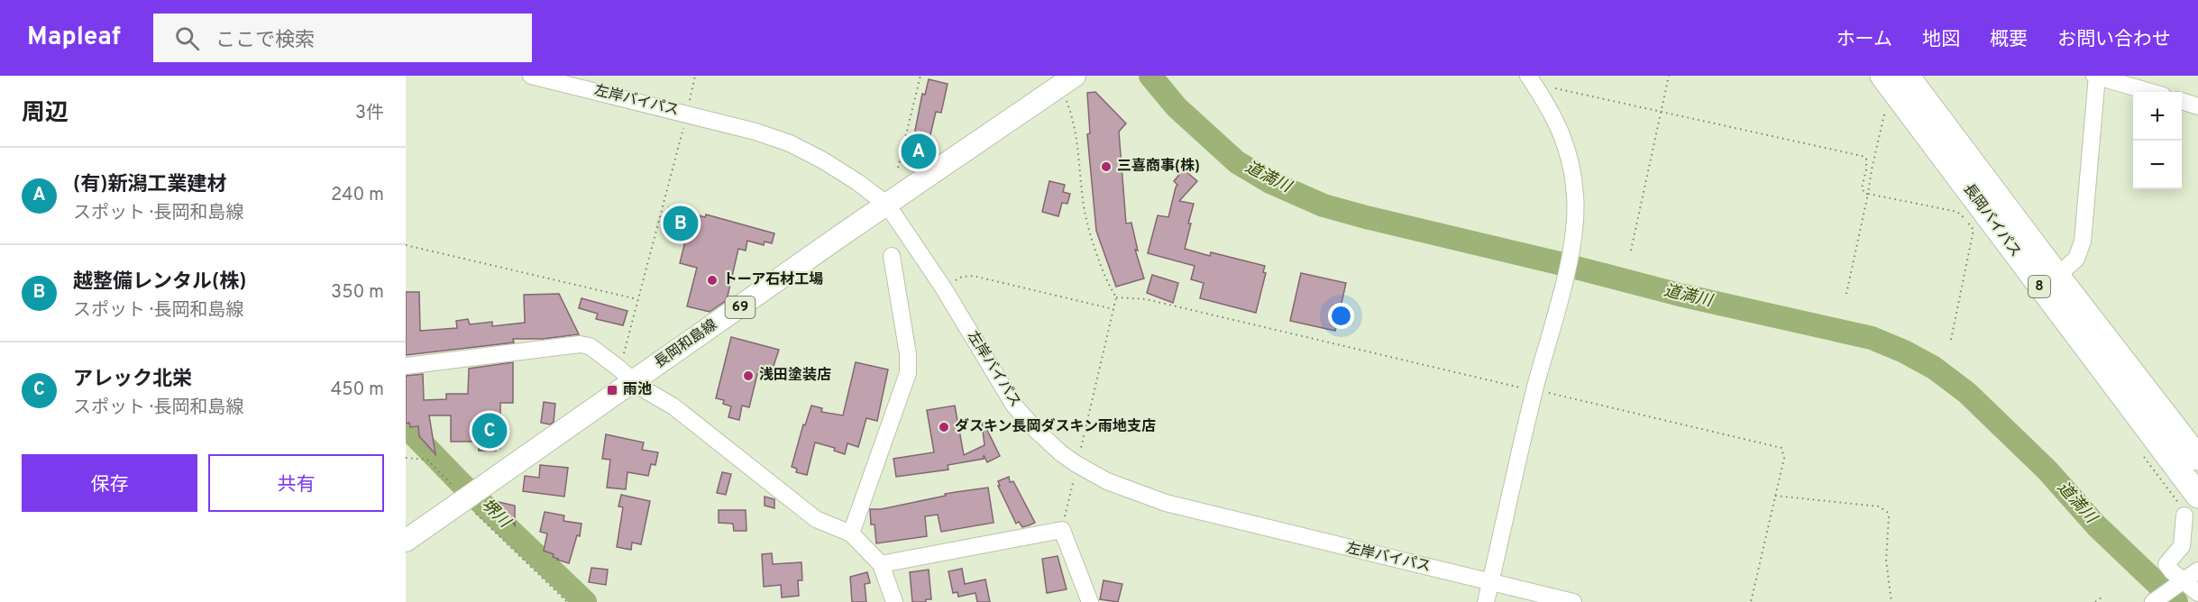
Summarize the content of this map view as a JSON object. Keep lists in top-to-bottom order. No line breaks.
{"streets":{"highway":["長岡バイパス","8"],"main road":["69","長岡和島線"],"street":["左岸バイパス"]},"crossings":[["左岸バイパス","長岡和島線"]],"water":["道満川","堺川"],"places":{"other":["三喜商事(株)","トーア石材工場","浅田塗装店","ダスキン長岡ダスキン雨地支店"],"transit":["雨池"]},"page":{"header":"Mapleaf","search":"ここで検索","nav":["ホーム","地図","概要","お問い合わせ"],"heading":["周辺","3件"],"map_buttons":["+","−"],"pins":["A","B","C"],"list":[{"mark":"A","name":"(有)新潟工業建材","note":"スポット · 長岡和島線","value":"240 m"},{"mark":"B","name":"越整備レンタル(株)","note":"スポット · 長岡和島線","value":"350 m"},{"mark":"C","name":"アレック北栄","note":"スポット · 長岡和島線","value":"450 m"}],"buttons":["保存","共有"]}}
